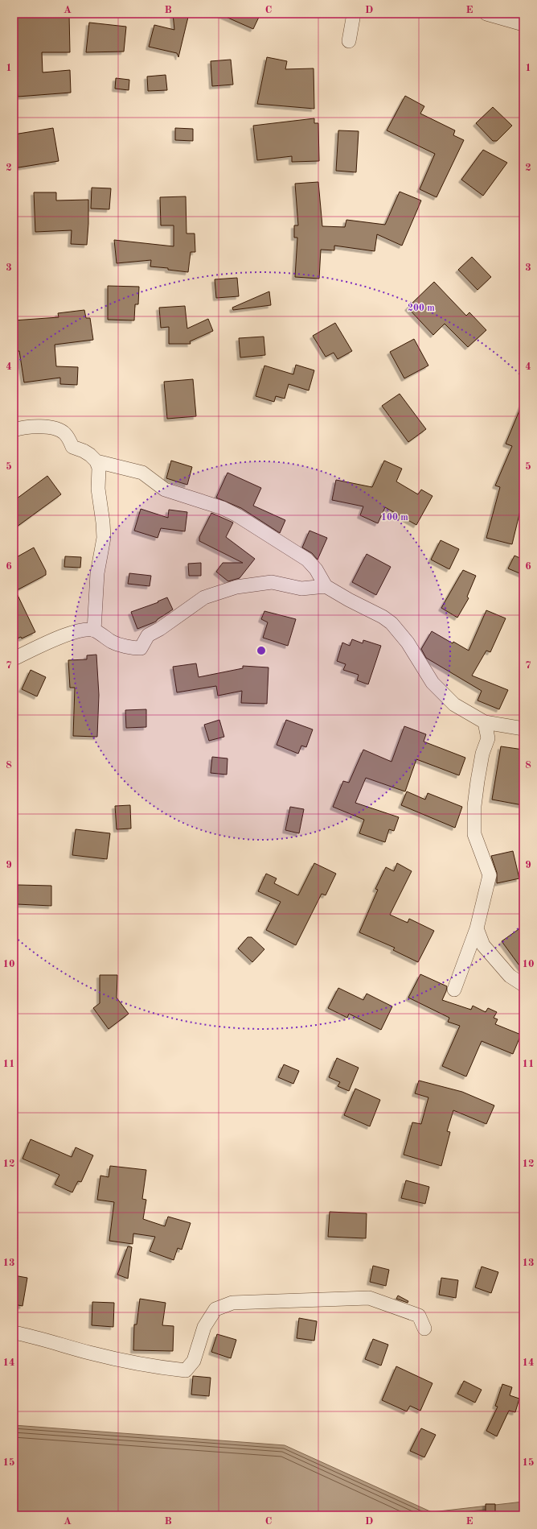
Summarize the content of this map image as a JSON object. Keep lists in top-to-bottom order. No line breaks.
{"grid":{"columns":["A","B","C","D","E"],"rows":["1","2","3","4","5","6","7","8","9","10","11","12","13","14","15"]},"rings":["200 m","100 m"]}
